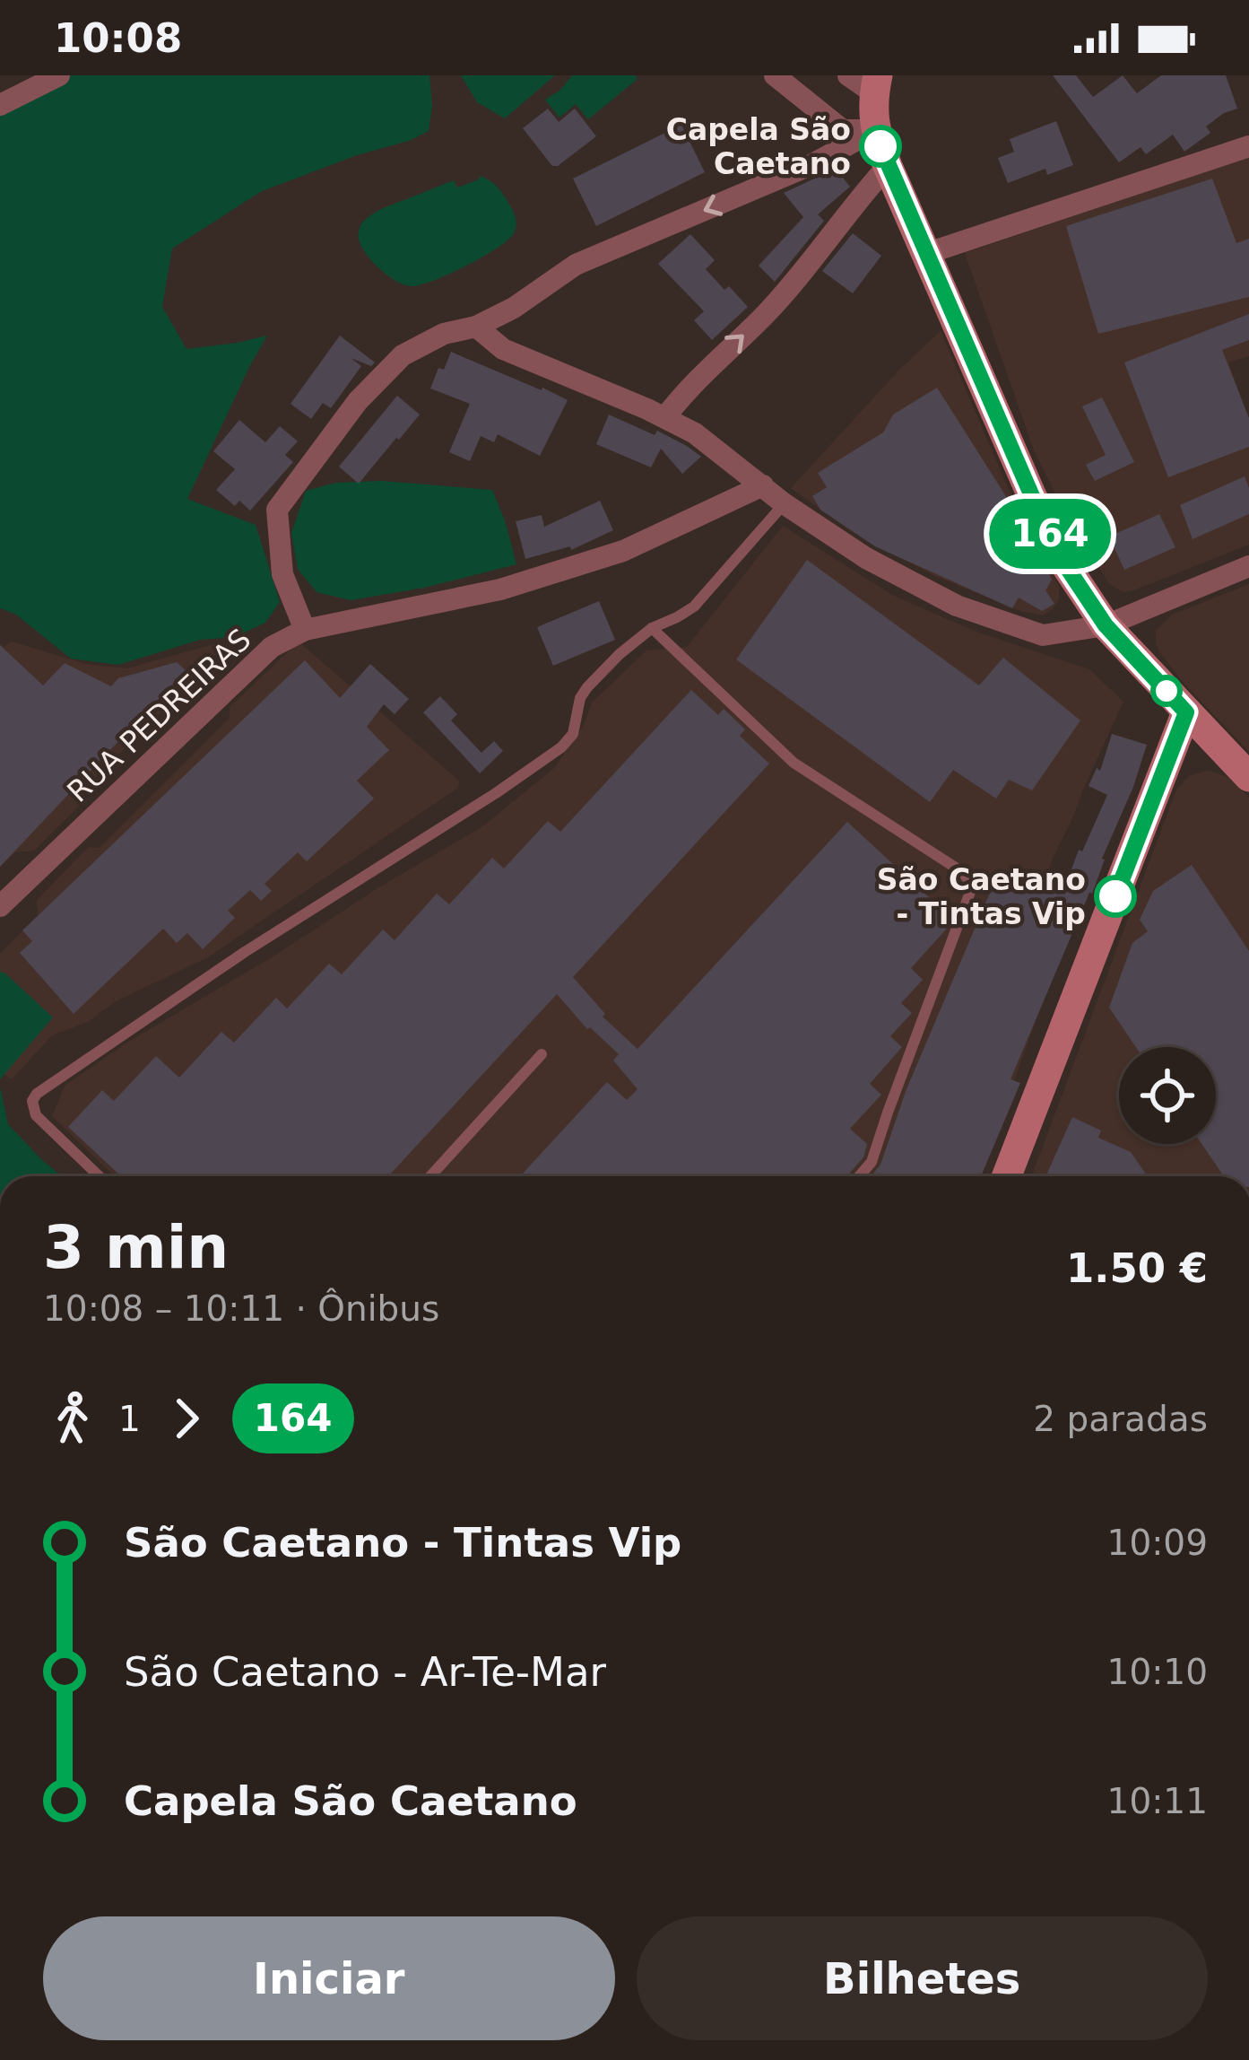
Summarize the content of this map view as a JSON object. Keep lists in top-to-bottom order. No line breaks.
{"streets":{"street":["RUA PEDREIRAS"]},"places":["Capela São Caetano","São Caetano - Tintas Vip"],"lines":["bus line 164"],"page":{"status":"10:08","on_map":"164","heading":["3 min","10:08 – 10:11 · Ônibus","1.50 €"],"legs":["1","164","2 paradas"],"list":[{"name":"São Caetano - Tintas Vip","value":"10:09"},{"name":"São Caetano - Ar-Te-Mar","value":"10:10"},{"name":"Capela São Caetano","value":"10:11"}],"buttons":["Iniciar","Bilhetes"]}}
